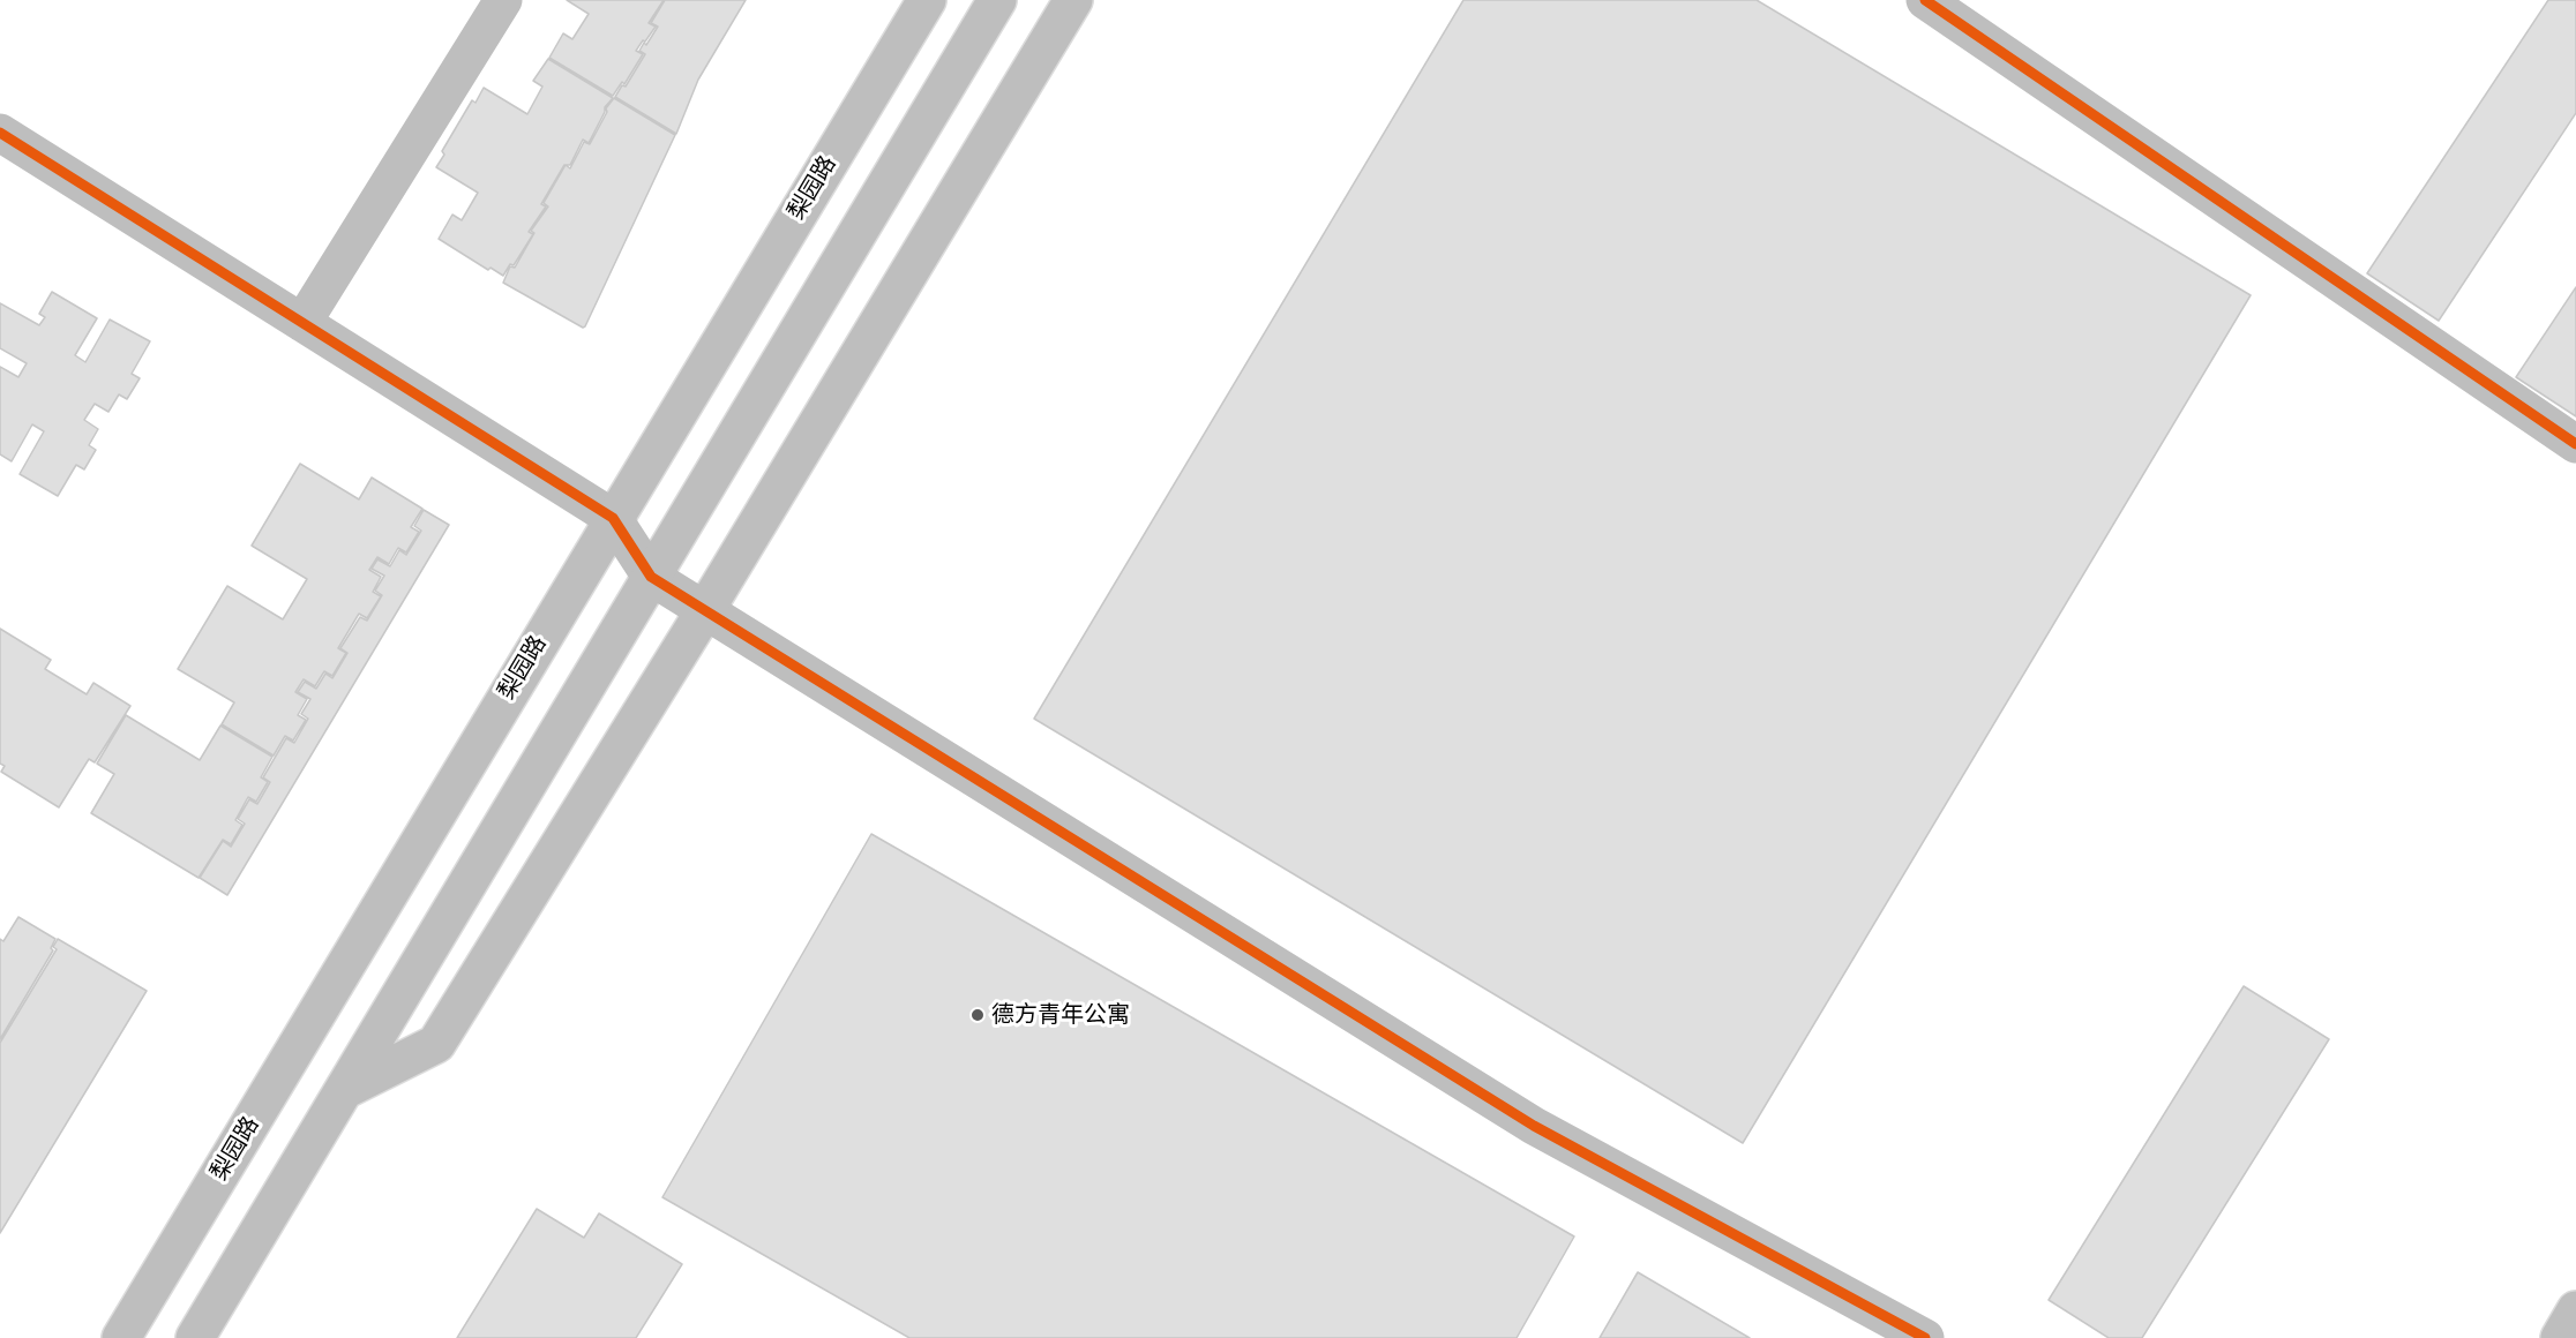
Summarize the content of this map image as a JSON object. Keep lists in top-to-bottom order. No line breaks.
{"streets":{"main road":["梨园路"]},"places":["德方青年公寓"]}
